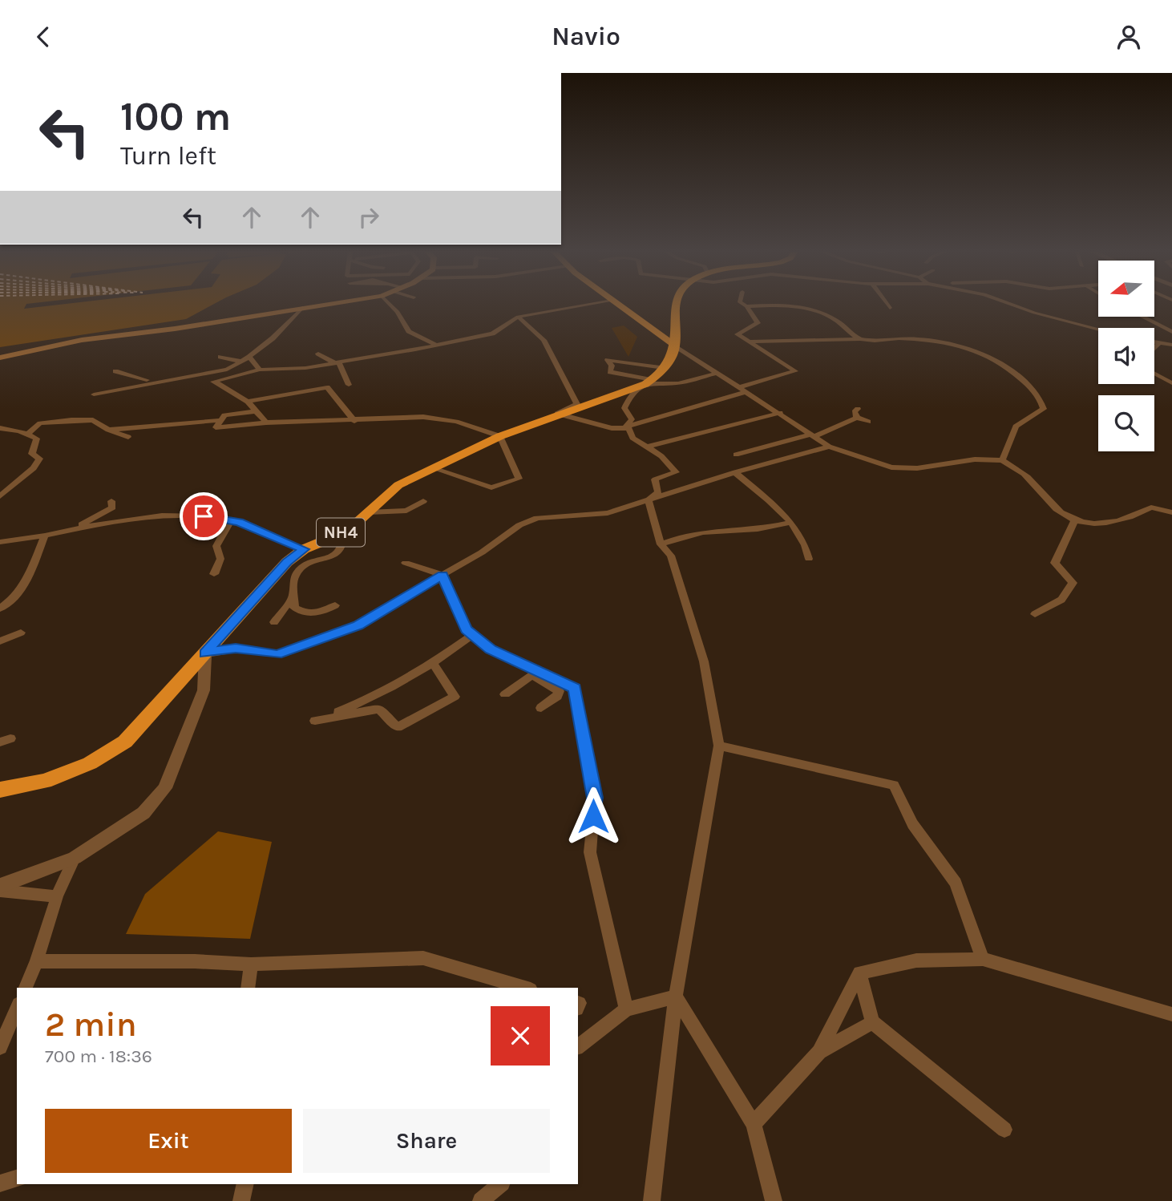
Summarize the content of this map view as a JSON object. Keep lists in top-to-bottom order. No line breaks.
{"streets":{"highway":["NH4"]},"north":"left","page":{"header":"Navio","turn":["100 m","Turn left"],"heading":["2 min","700 m · 18:36"],"buttons":["Exit","Share"]}}
